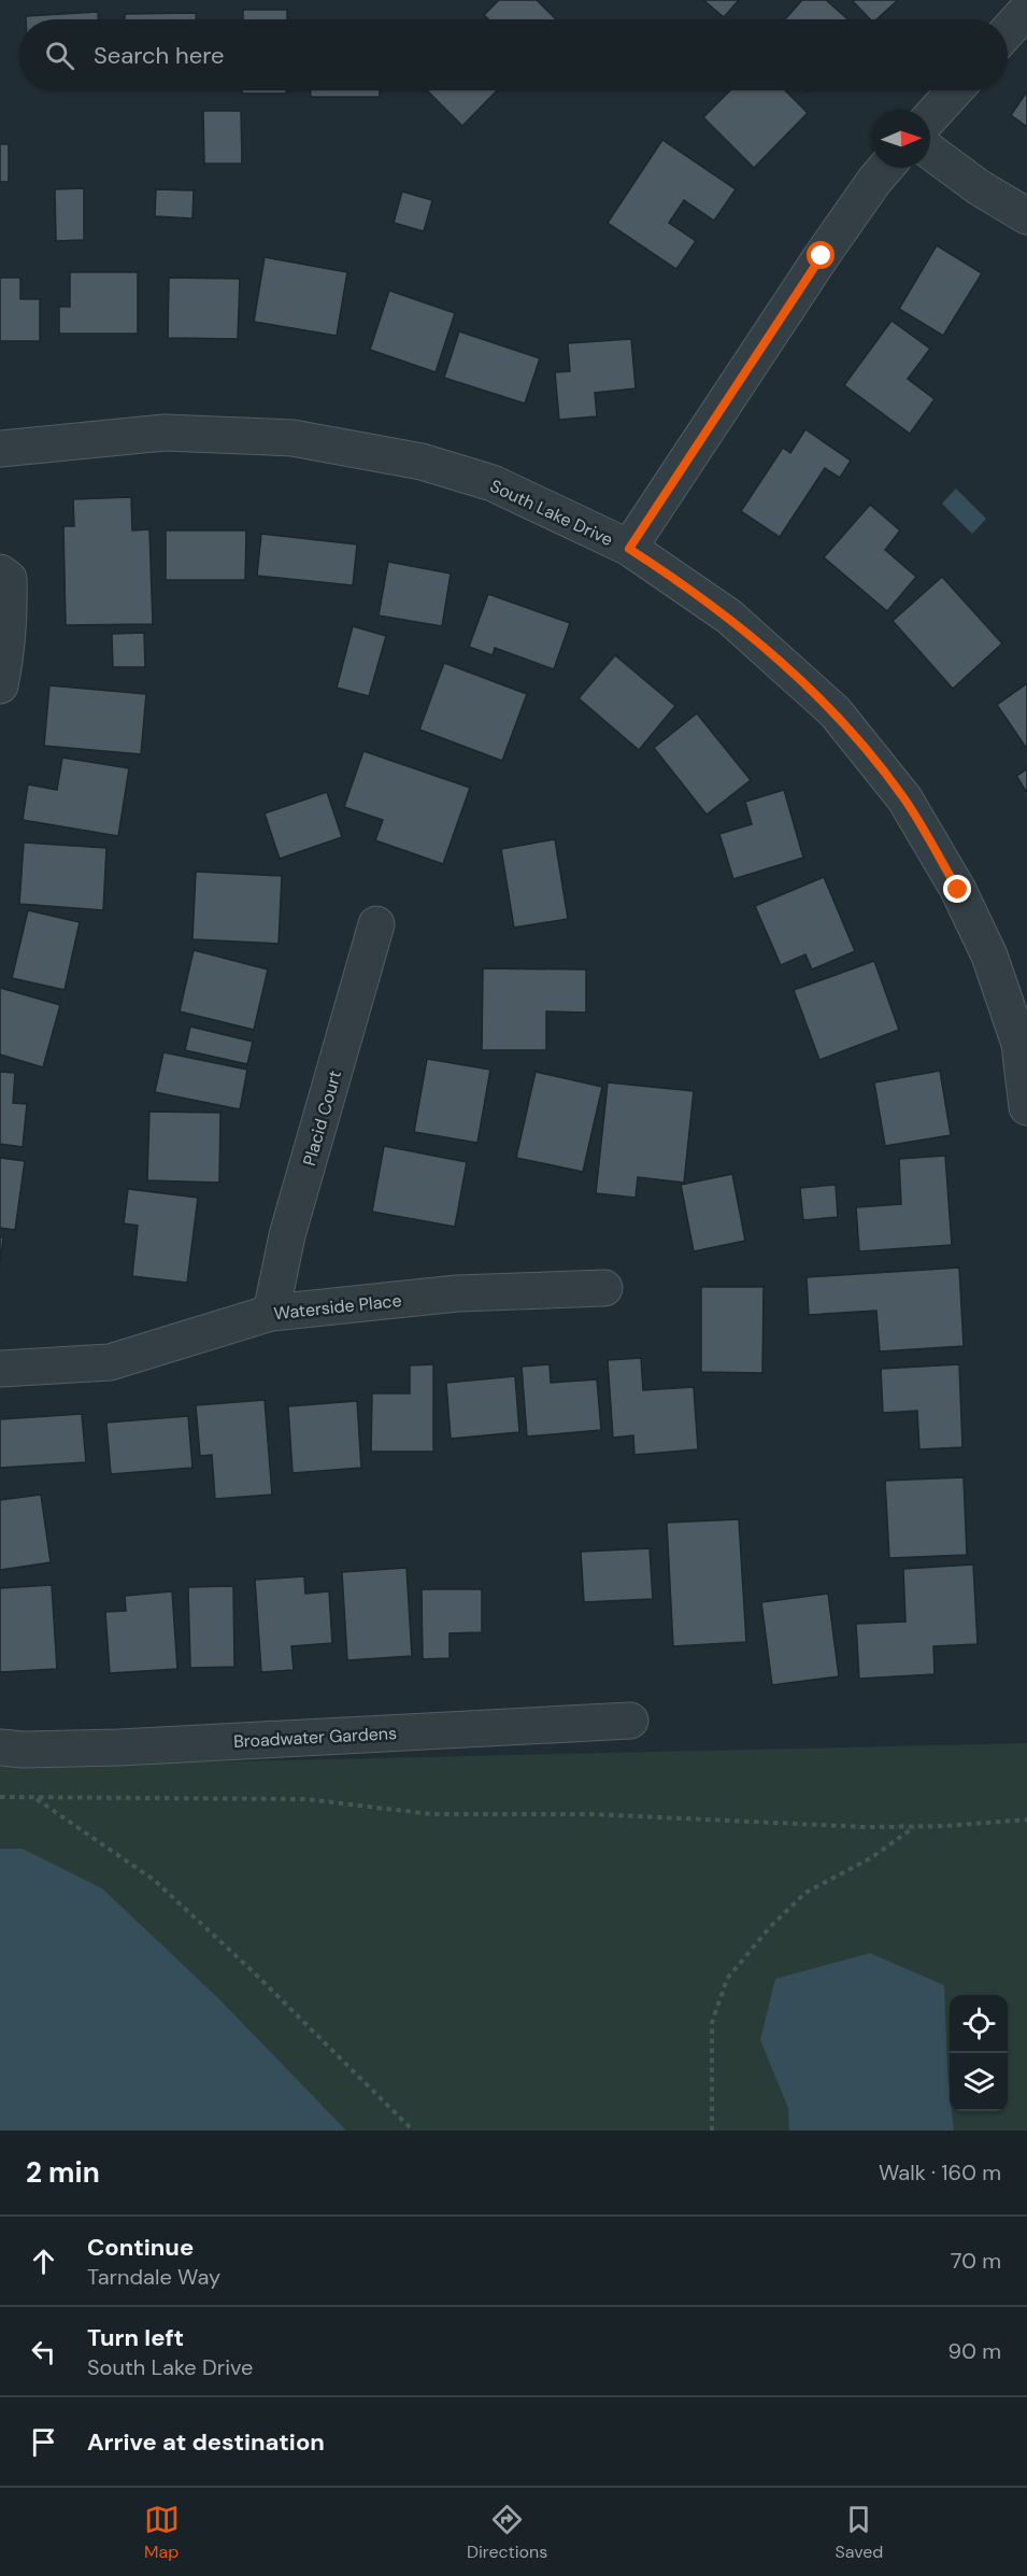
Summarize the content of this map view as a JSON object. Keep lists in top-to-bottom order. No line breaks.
{"streets":{"street":["South Lake Drive","Placid Court","Waterside Place","Broadwater Gardens"]},"crossings":[["Placid Court","Waterside Place"]],"north":"right","page":{"search":"Search here","heading":["2 min","Walk · 160 m"],"list":[["Continue","Tarndale Way","70 m"],["Turn left","South Lake Drive","90 m"],"Arrive at destination"],"nav":["Map","Directions","Saved"]}}
